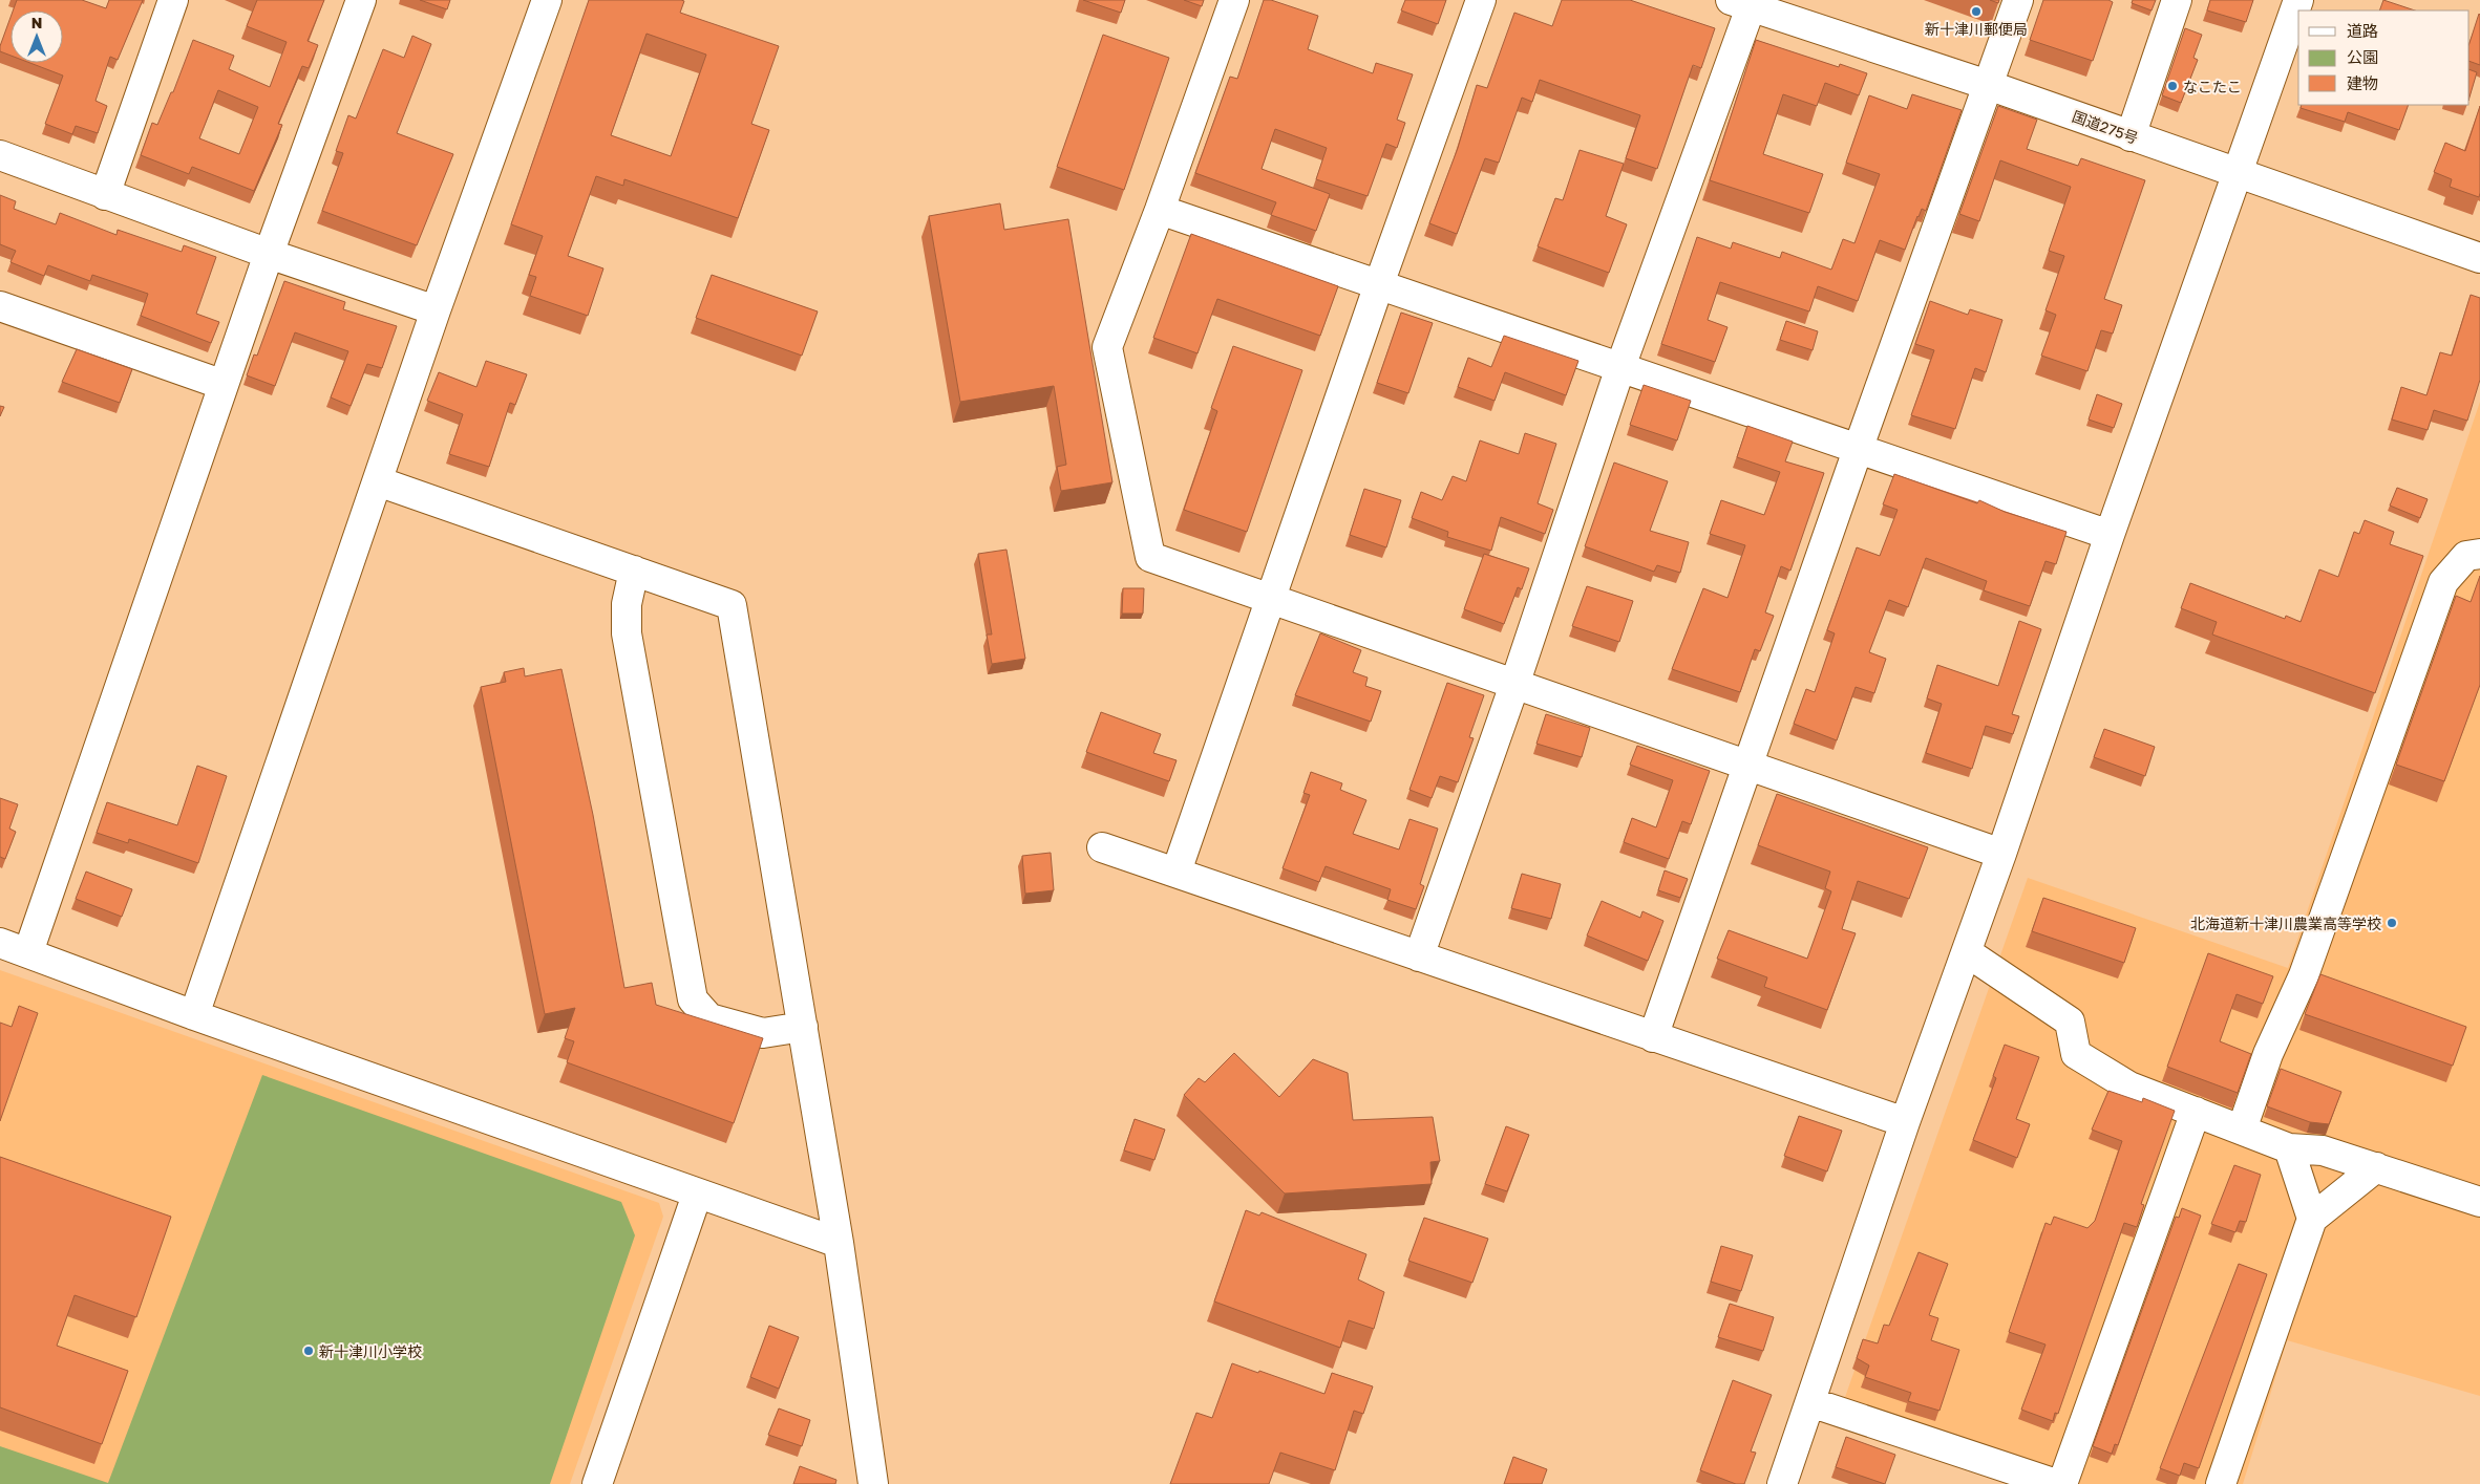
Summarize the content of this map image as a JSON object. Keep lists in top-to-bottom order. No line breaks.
{"streets":{"main road":["国道275号"]},"places":["新十津川郵便局","なこたこ","北海道新十津川農業高等学校","新十津川小学校"],"legend":["道路","公園","建物"],"north":"top"}
